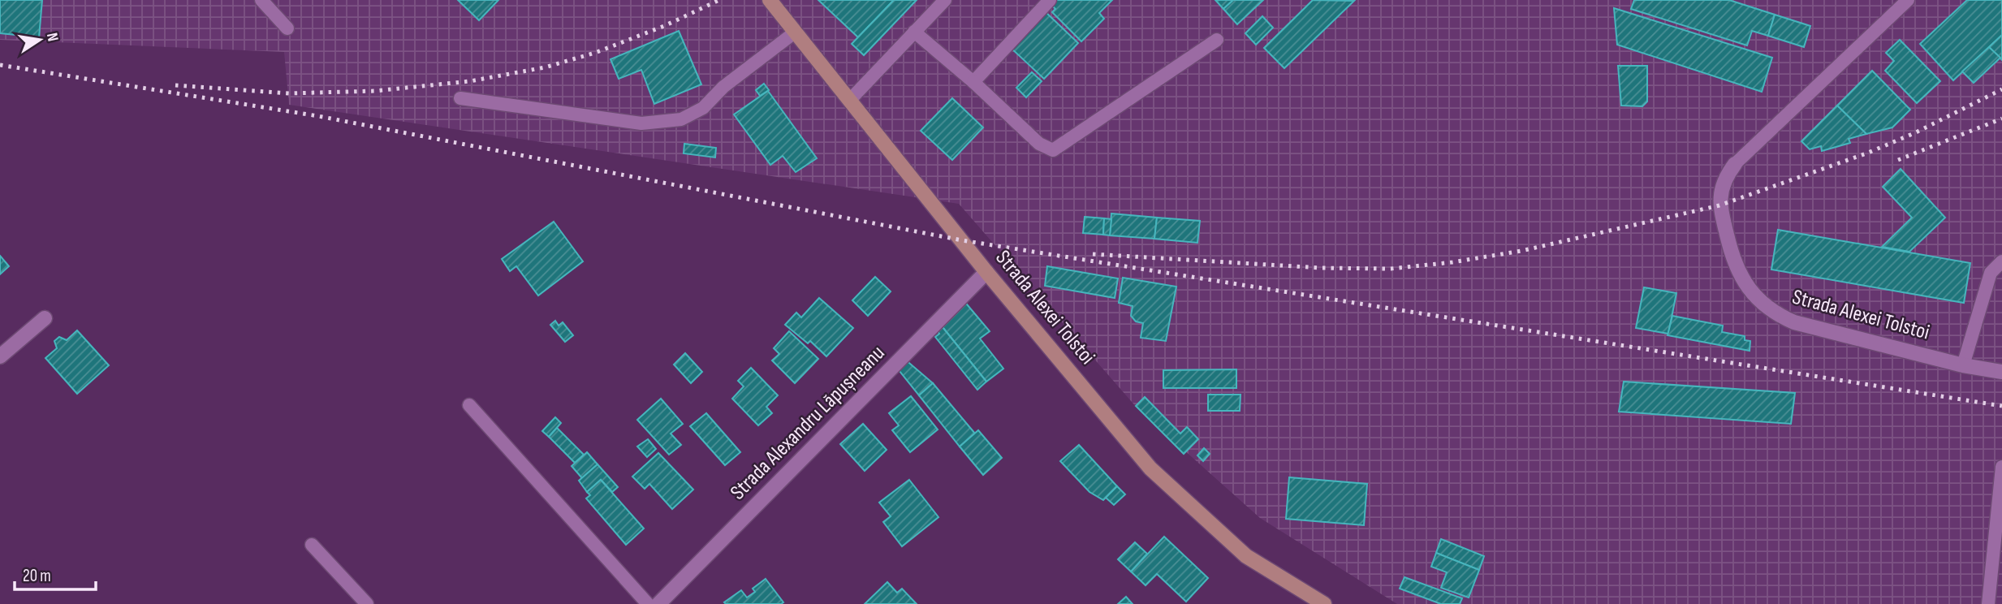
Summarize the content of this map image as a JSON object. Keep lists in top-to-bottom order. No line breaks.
{"streets":{"main road":["Strada Alexei Tolstoi"],"street":["Strada Alexandru Lăpușneanu"]},"crossings":[["Strada Alexei Tolstoi","Strada Alexandru Lăpușneanu"]],"scale_bar":"20 m","north":"right"}
